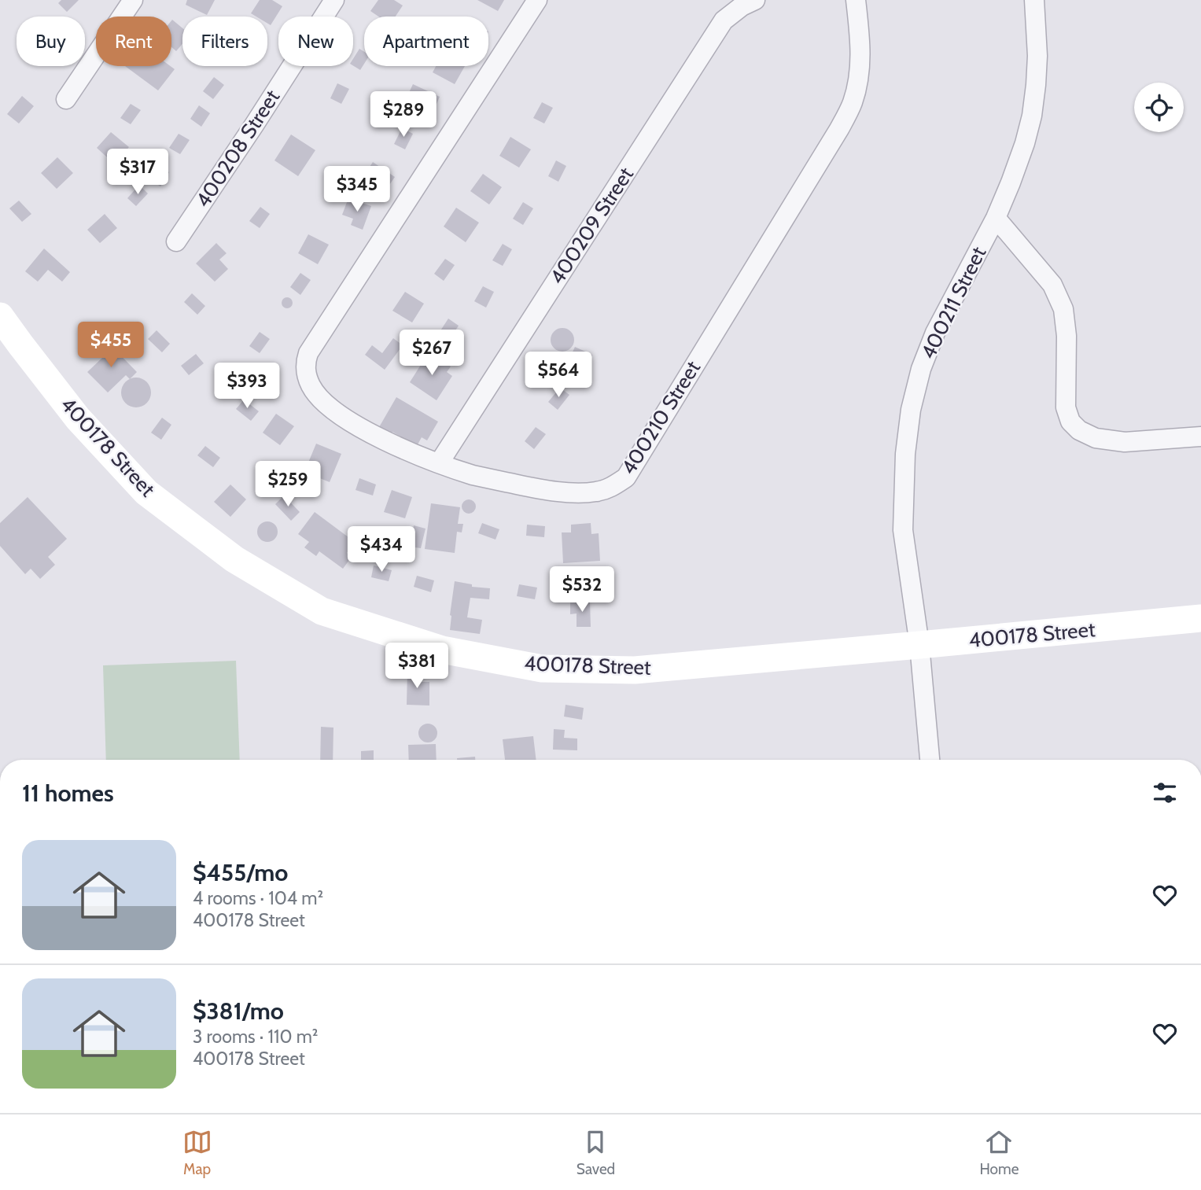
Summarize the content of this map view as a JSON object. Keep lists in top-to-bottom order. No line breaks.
{"streets":{"street":["400208 Street","400209 Street","400211 Street","400210 Street","400178 Street"]},"crossings":[["400209 Street","400210 Street"],["400211 Street","400178 Street"]],"page":{"chip":["Buy","Rent","Filters","New","Apartment"],"price":["$289","$317","$345","$455","$267","$564","$393","$259","$434","$532","$381"],"heading":"11 homes","list":[{"name":"$455/mo","note":"4 rooms · 104 m² · 400178 Street"},{"name":"$381/mo","note":"3 rooms · 110 m² · 400178 Street"}],"tabs":["Map","Saved","Home"]}}
